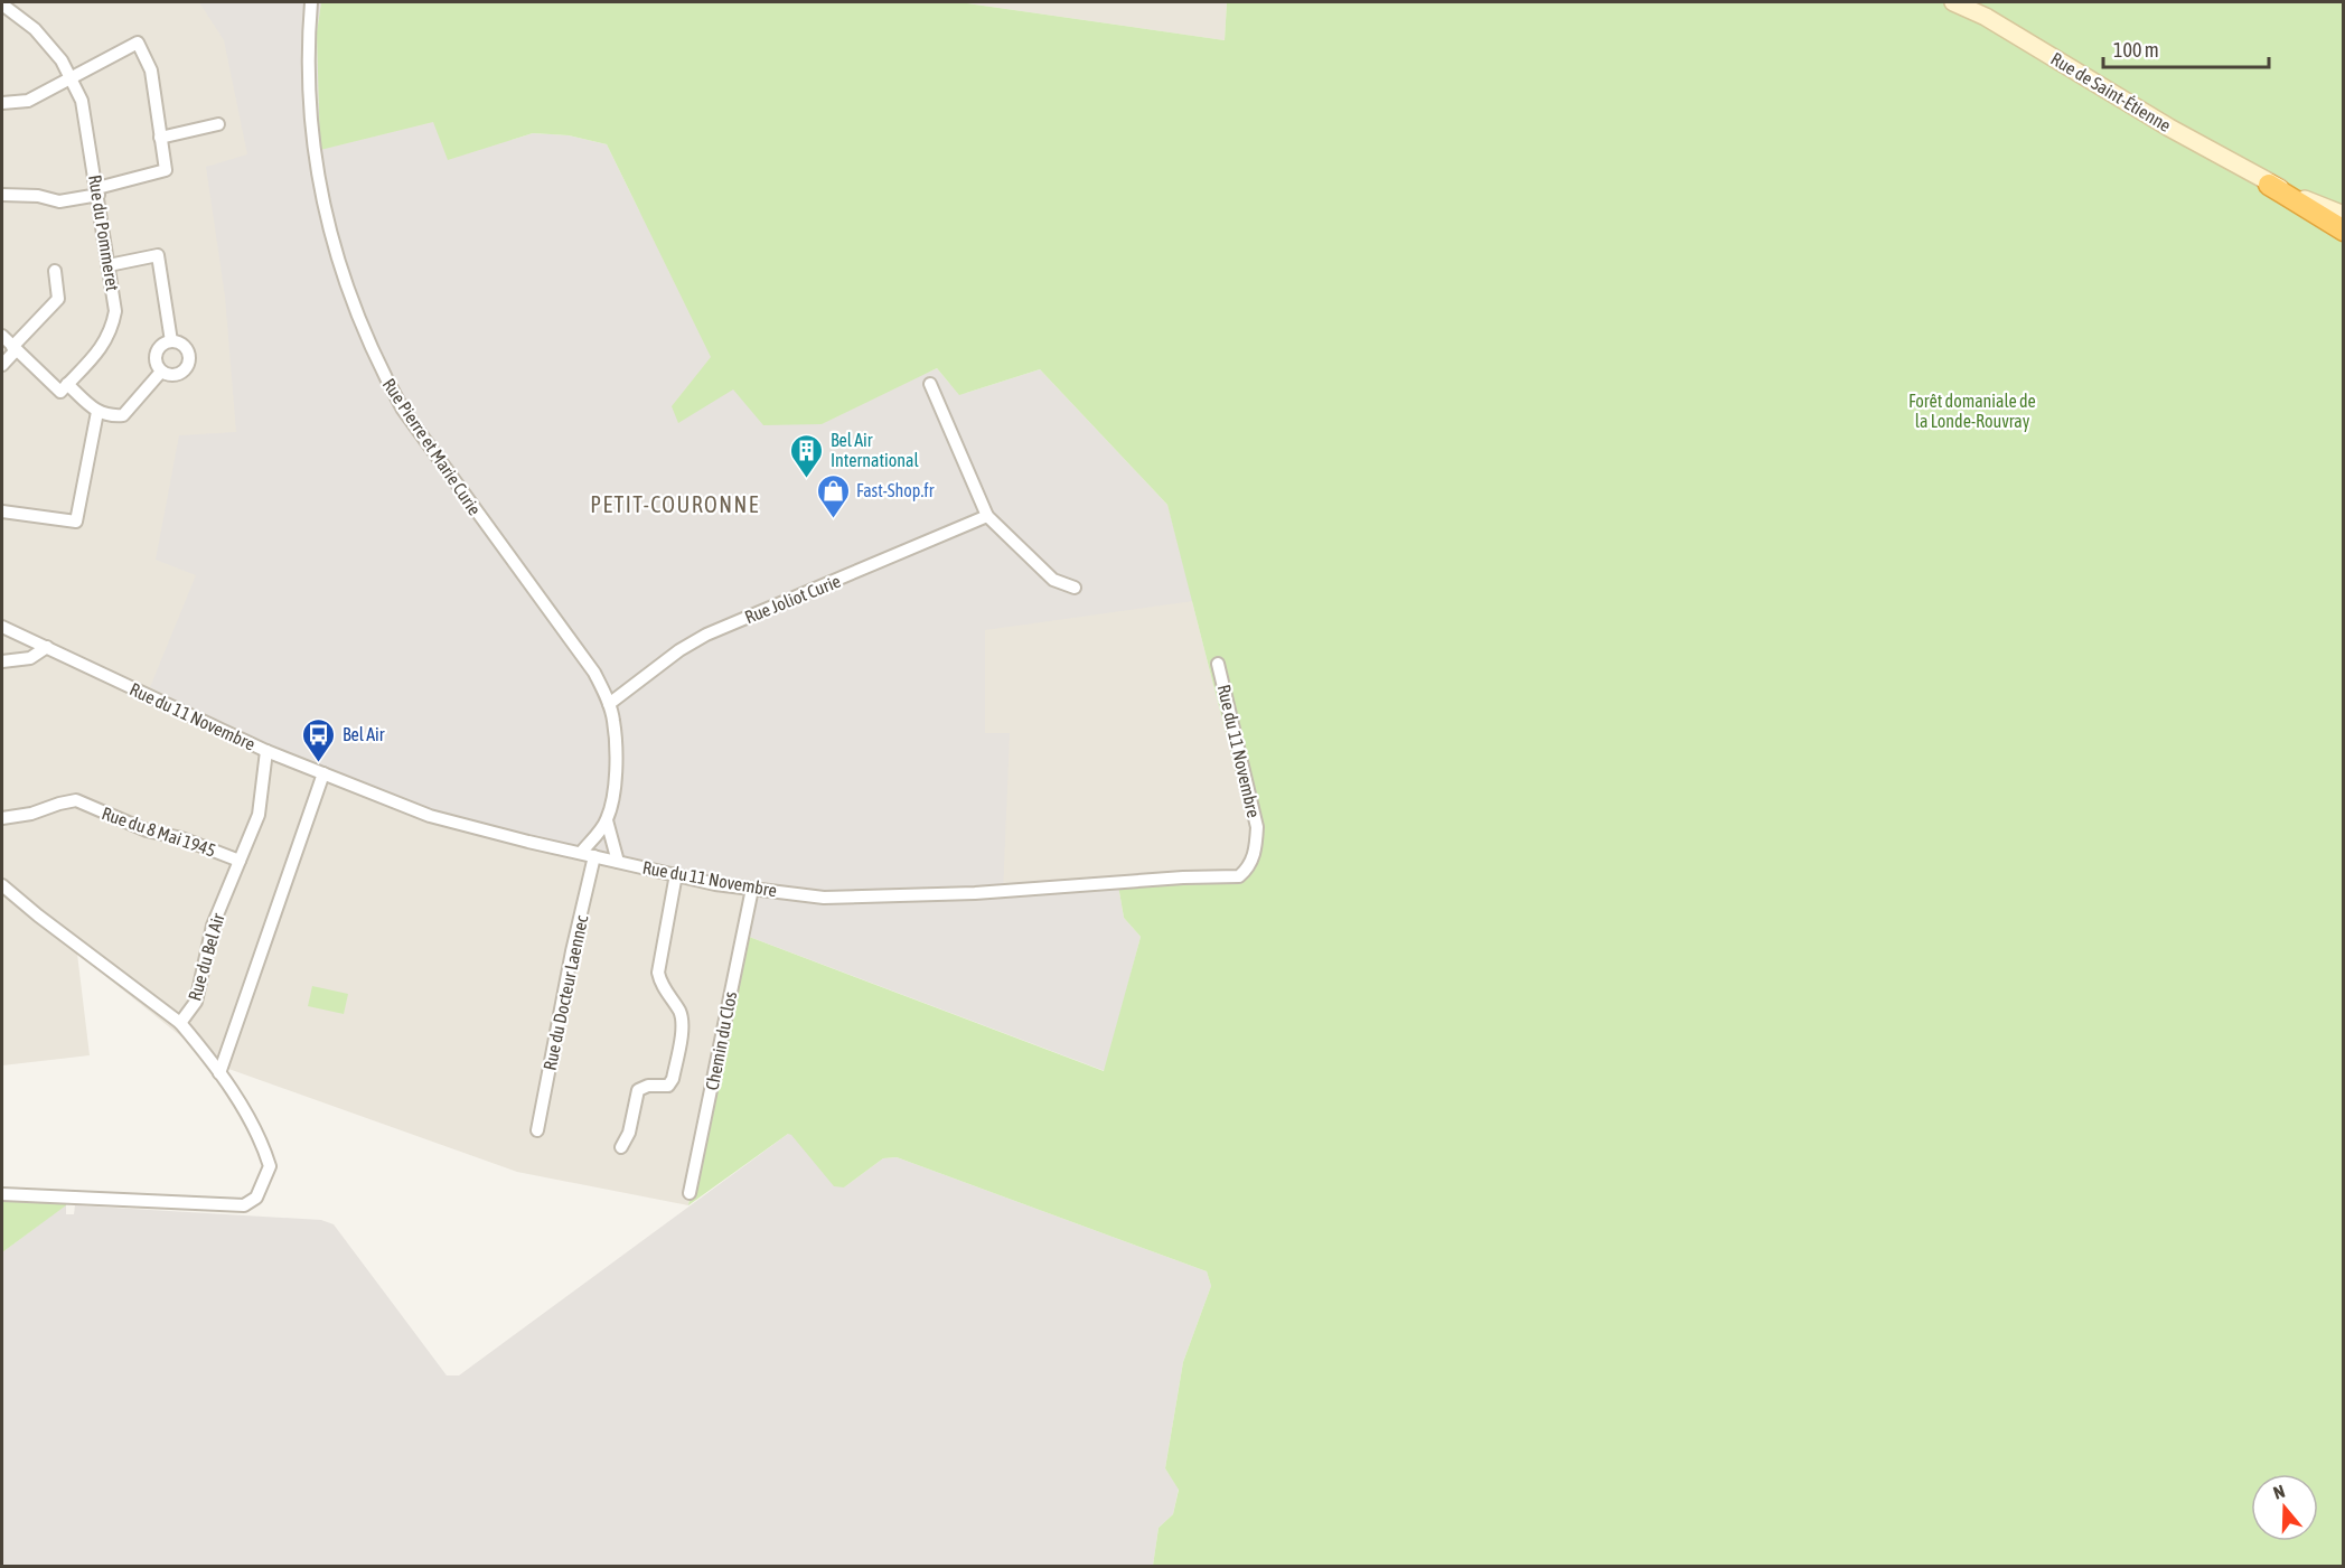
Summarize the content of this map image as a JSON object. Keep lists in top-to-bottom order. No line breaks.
{"streets":{"street":["Rue de Saint-Étienne","Rue du Pommeret","Rue Pierre et Marie Curie","Rue Joliot Curie","Rue du 11 Novembre","Rue du 8 Mai 1945","Rue du Bel Air","Rue du Docteur Laennec","Chemin du Clos"]},"crossings":[["Rue Pierre et Marie Curie","Rue Joliot Curie"],["Rue Pierre et Marie Curie","Rue du 11 Novembre"],["Rue du 11 Novembre","Rue du Bel Air"],["Rue du 11 Novembre","Rue du Docteur Laennec"],["Rue du 11 Novembre","Chemin du Clos"],["Rue du 8 Mai 1945","Rue du Bel Air"]],"districts":["PETIT-COURONNE"],"parks":["Forêt domaniale de la Londe-Rouvray"],"places":{"building":["Bel Air International"],"shop":["Fast-Shop.fr"],"bus stop":["Bel Air"]},"scale_bar":"100 m","north":"top"}
